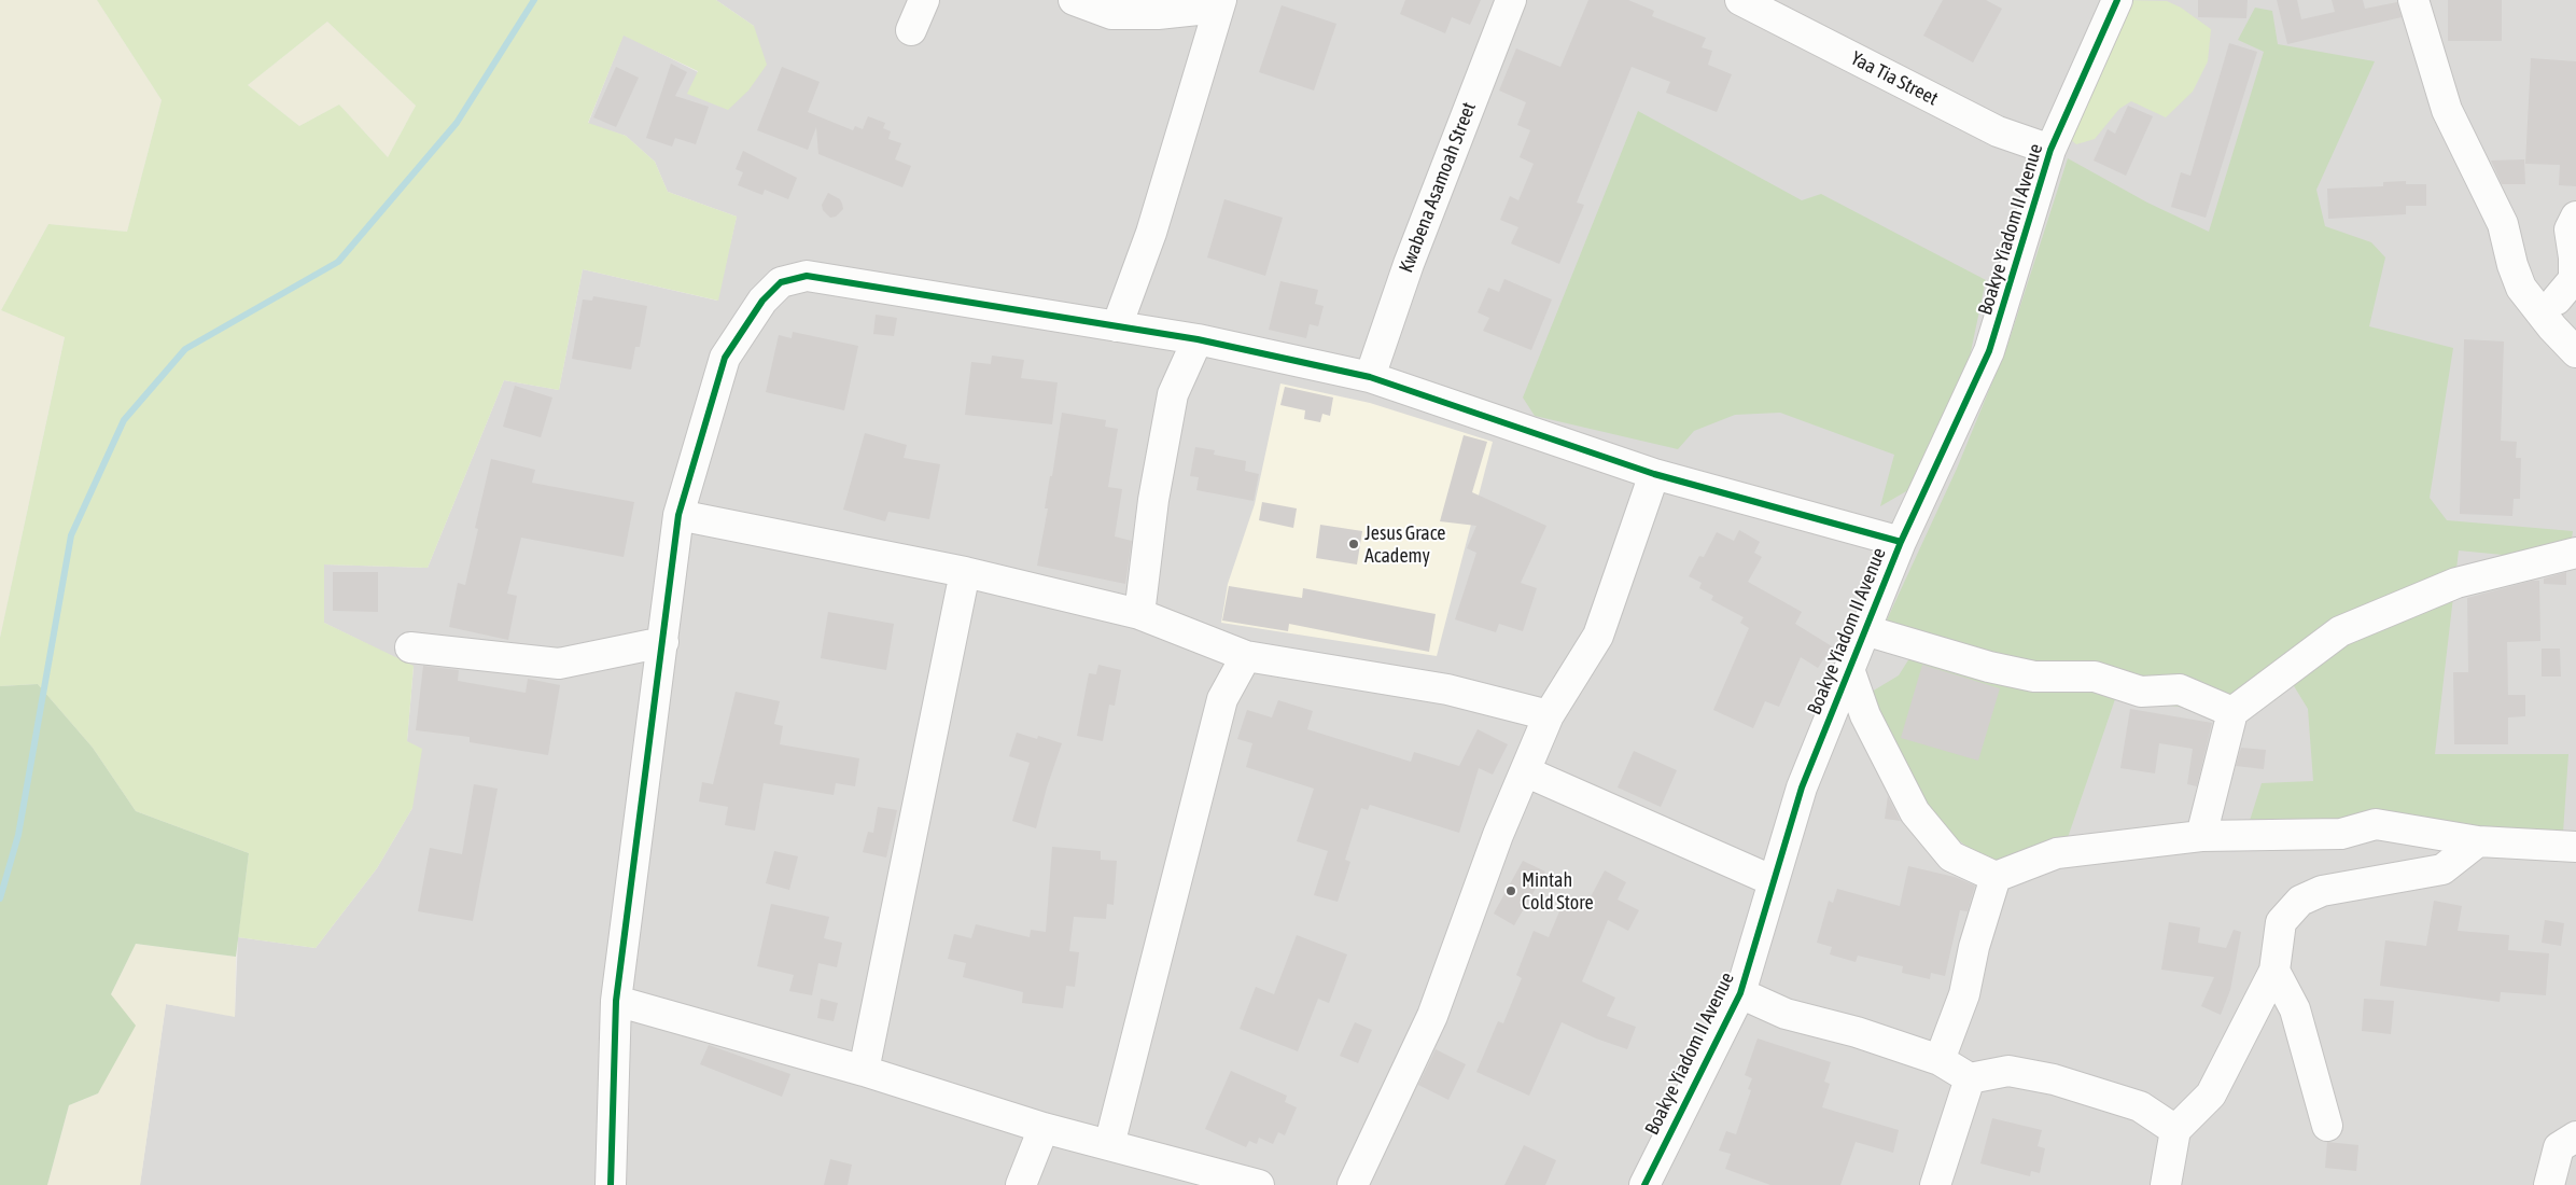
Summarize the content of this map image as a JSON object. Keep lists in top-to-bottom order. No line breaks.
{"streets":{"street":["Yaa Tia Street","Kwabena Asamoah Street","Boakye Yiadom II Avenue"]},"crossings":[["Yaa Tia Street","Boakye Yiadom II Avenue"]],"places":["Jesus Grace Academy","Mintah Cold Store"]}
